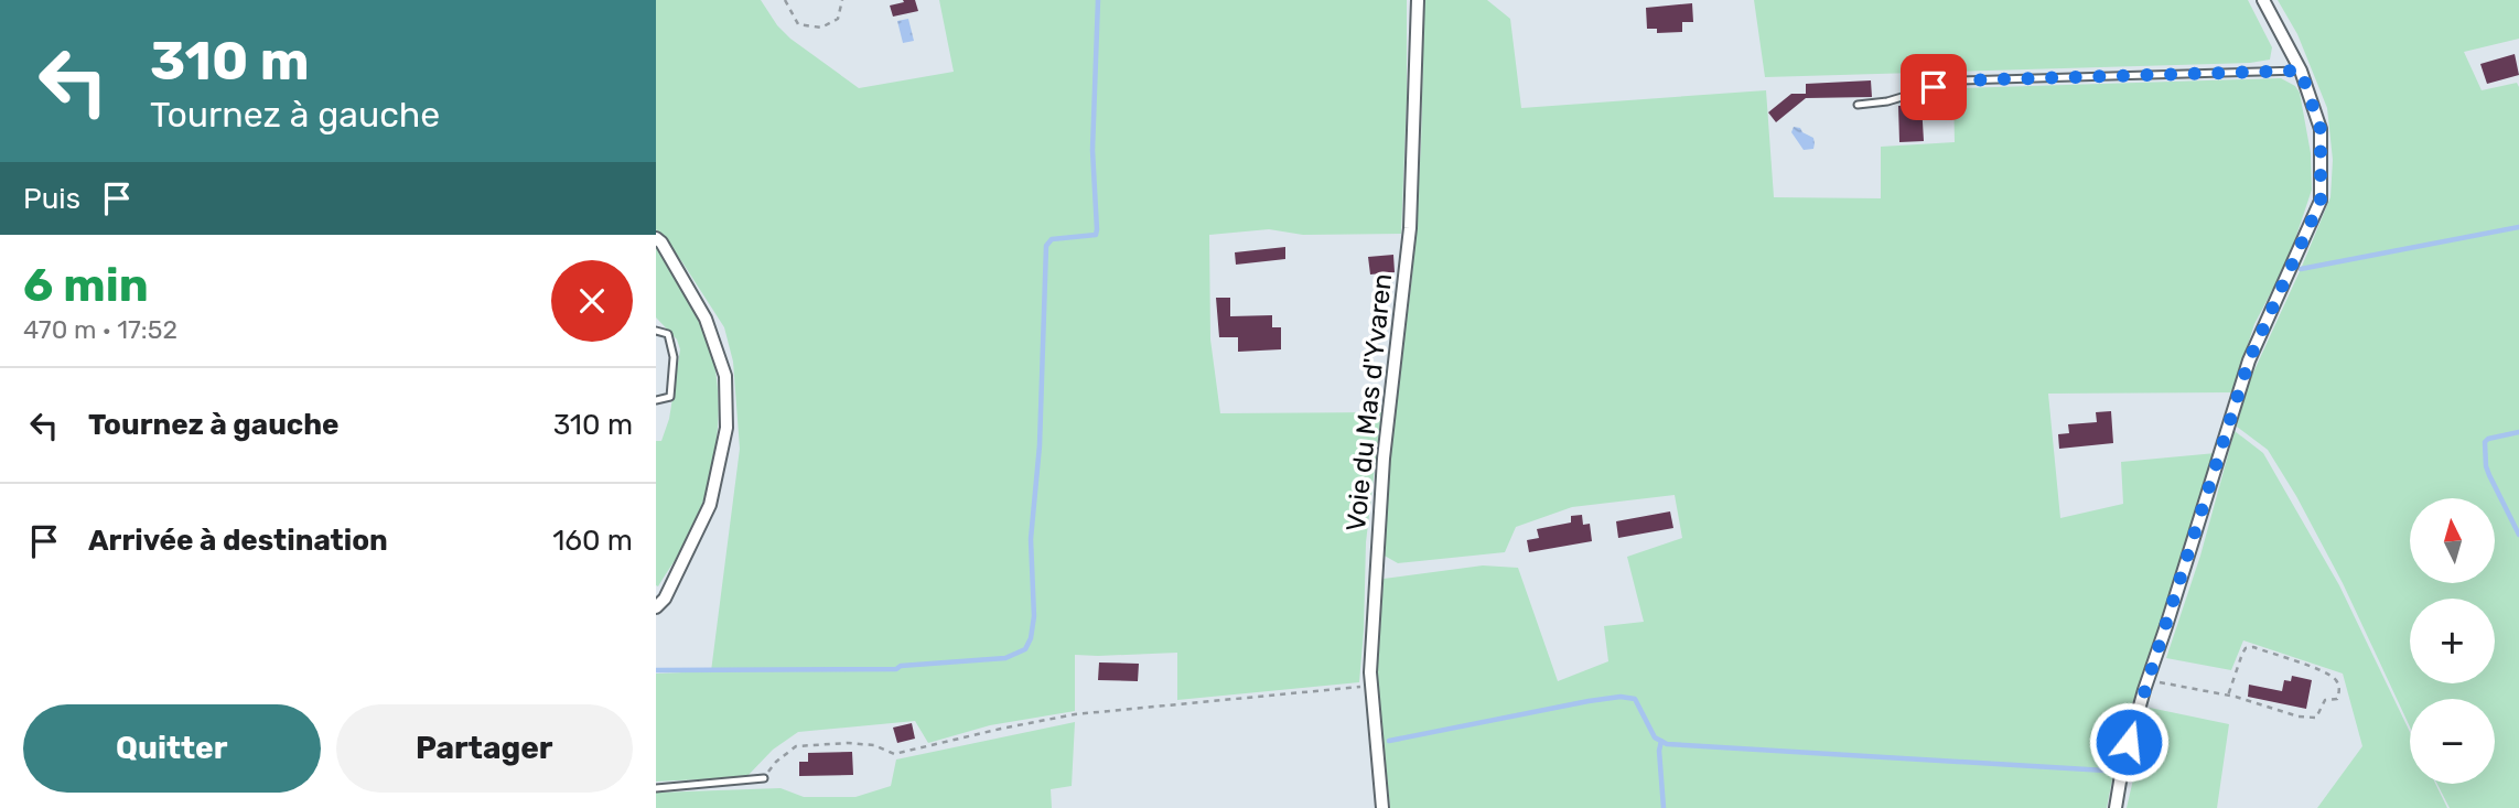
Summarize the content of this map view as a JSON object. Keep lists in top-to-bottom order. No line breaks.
{"streets":{"street":["Voie du Mas d'Yvaren"]},"north":"top","page":{"turn":["310 m","Tournez à gauche"],"then":"Puis","heading":["6 min","470 m · 17:52"],"list":[{"name":"Tournez à gauche","value":"310 m"},{"name":"Arrivée à destination","value":"160 m"}],"map_buttons":["+","−"],"buttons":["Quitter","Partager"]}}
